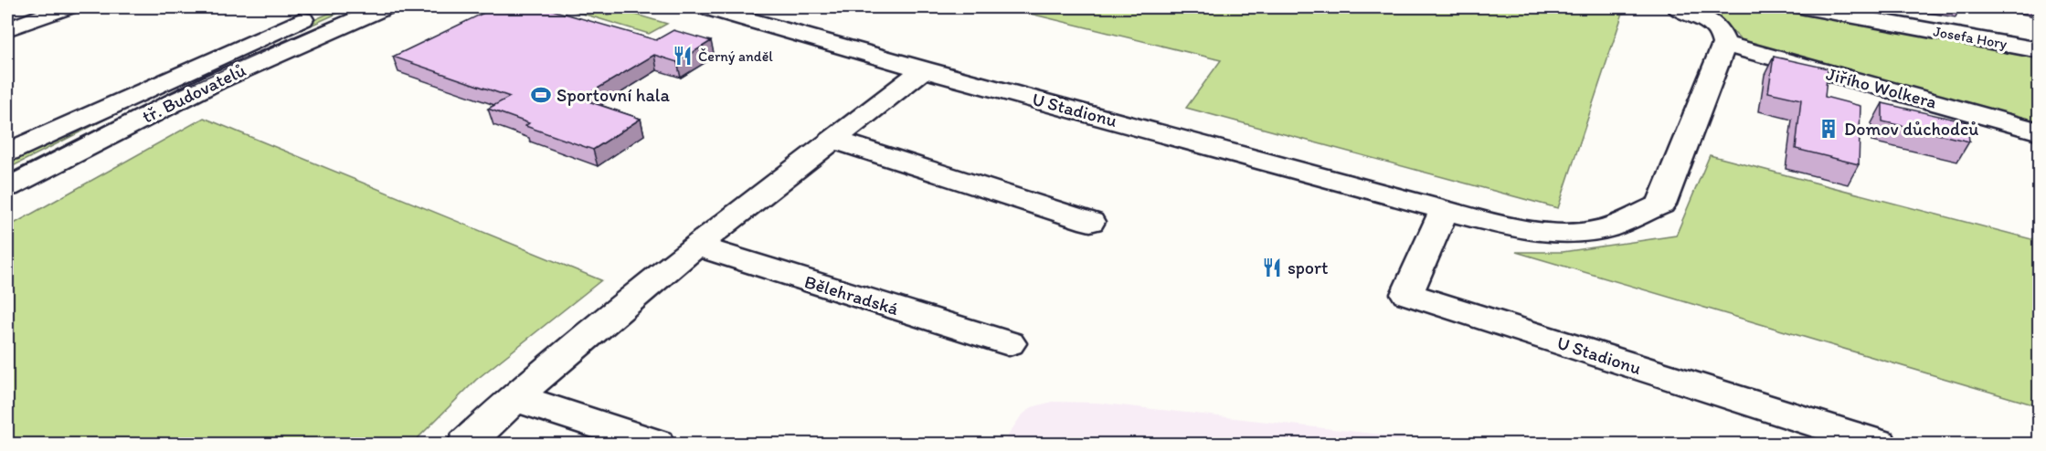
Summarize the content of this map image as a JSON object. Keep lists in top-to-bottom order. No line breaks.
{"streets":{"street":["Josefa Hory","Jiřího Wolkera","tř. Budovatelů","U Stadionu","Bělehradská"]},"crossings":[["Jiřího Wolkera","U Stadionu"]],"places":{"restaurant":["Černý anděl","sport"],"sports":["Sportovní hala"],"building":["Domov důchodců"]}}
